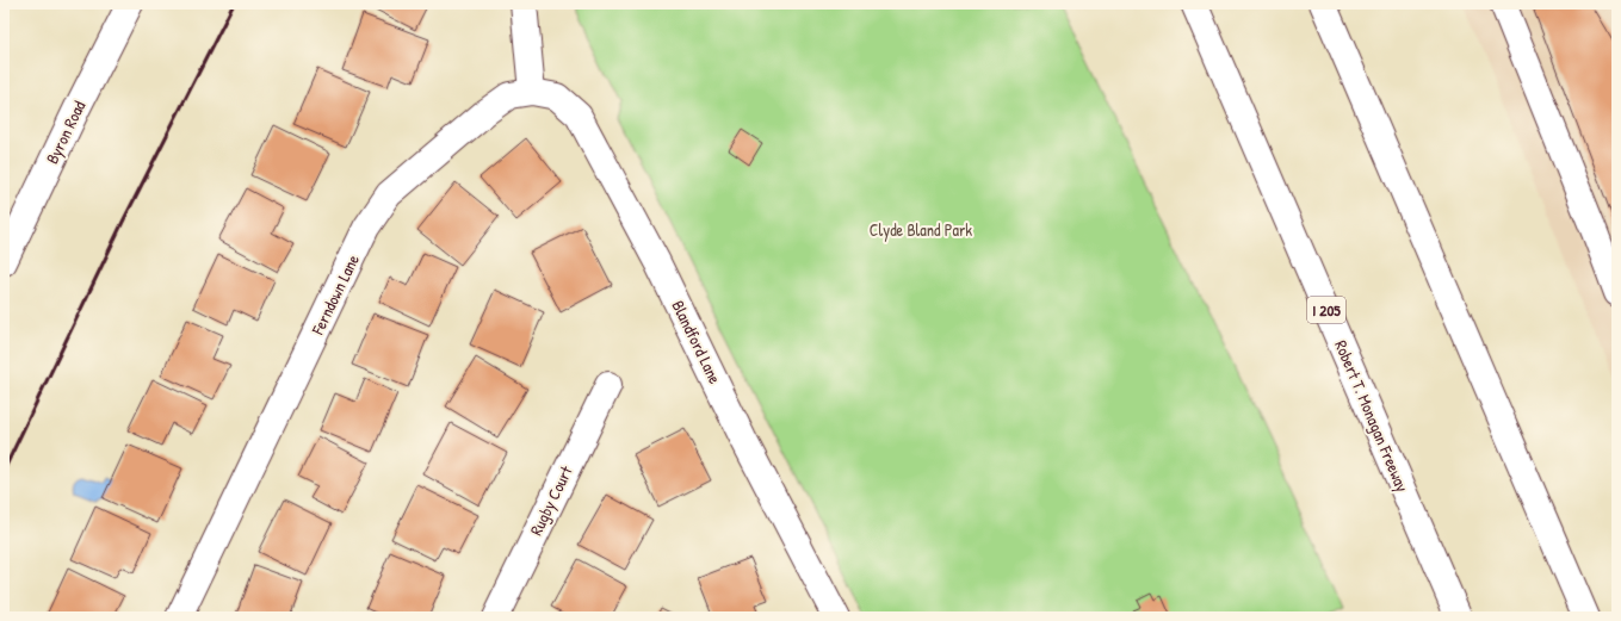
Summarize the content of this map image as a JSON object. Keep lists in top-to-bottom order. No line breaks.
{"streets":{"main road":["Byron Road","Ferndown Lane","I 205","Blandford Lane","Robert T. Monagan Freeway","Rugby Court"]},"crossings":[["Ferndown Lane","Blandford Lane"]],"parks":["Clyde Bland Park"]}
